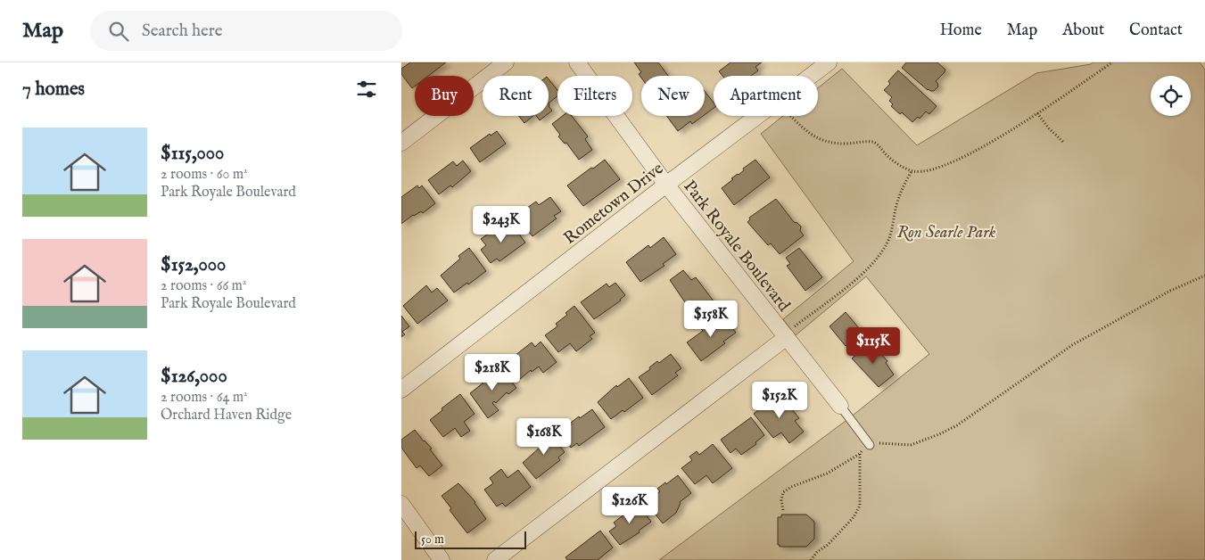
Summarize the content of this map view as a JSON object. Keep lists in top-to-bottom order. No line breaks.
{"streets":{"street":["Rometown Drive","Park Royale Boulevard"]},"crossings":[["Rometown Drive","Park Royale Boulevard"]],"parks":["Ron Searle Park"],"scale_bar":"50 m","page":{"header":"Map","search":"Search here","nav":["Home","Map","About","Contact"],"heading":"7 homes","chip":["Buy","Rent","Filters","New","Apartment"],"list":[{"name":"$115,000","note":"2 rooms · 60 m² · Park Royale Boulevard"},{"name":"$152,000","note":"2 rooms · 66 m² · Park Royale Boulevard"},{"name":"$126,000","note":"2 rooms · 64 m² · Orchard Haven Ridge"}],"price":["$243K","$158K","$115K","$218K","$152K","$168K","$126K"],"scale":"50 m"}}
